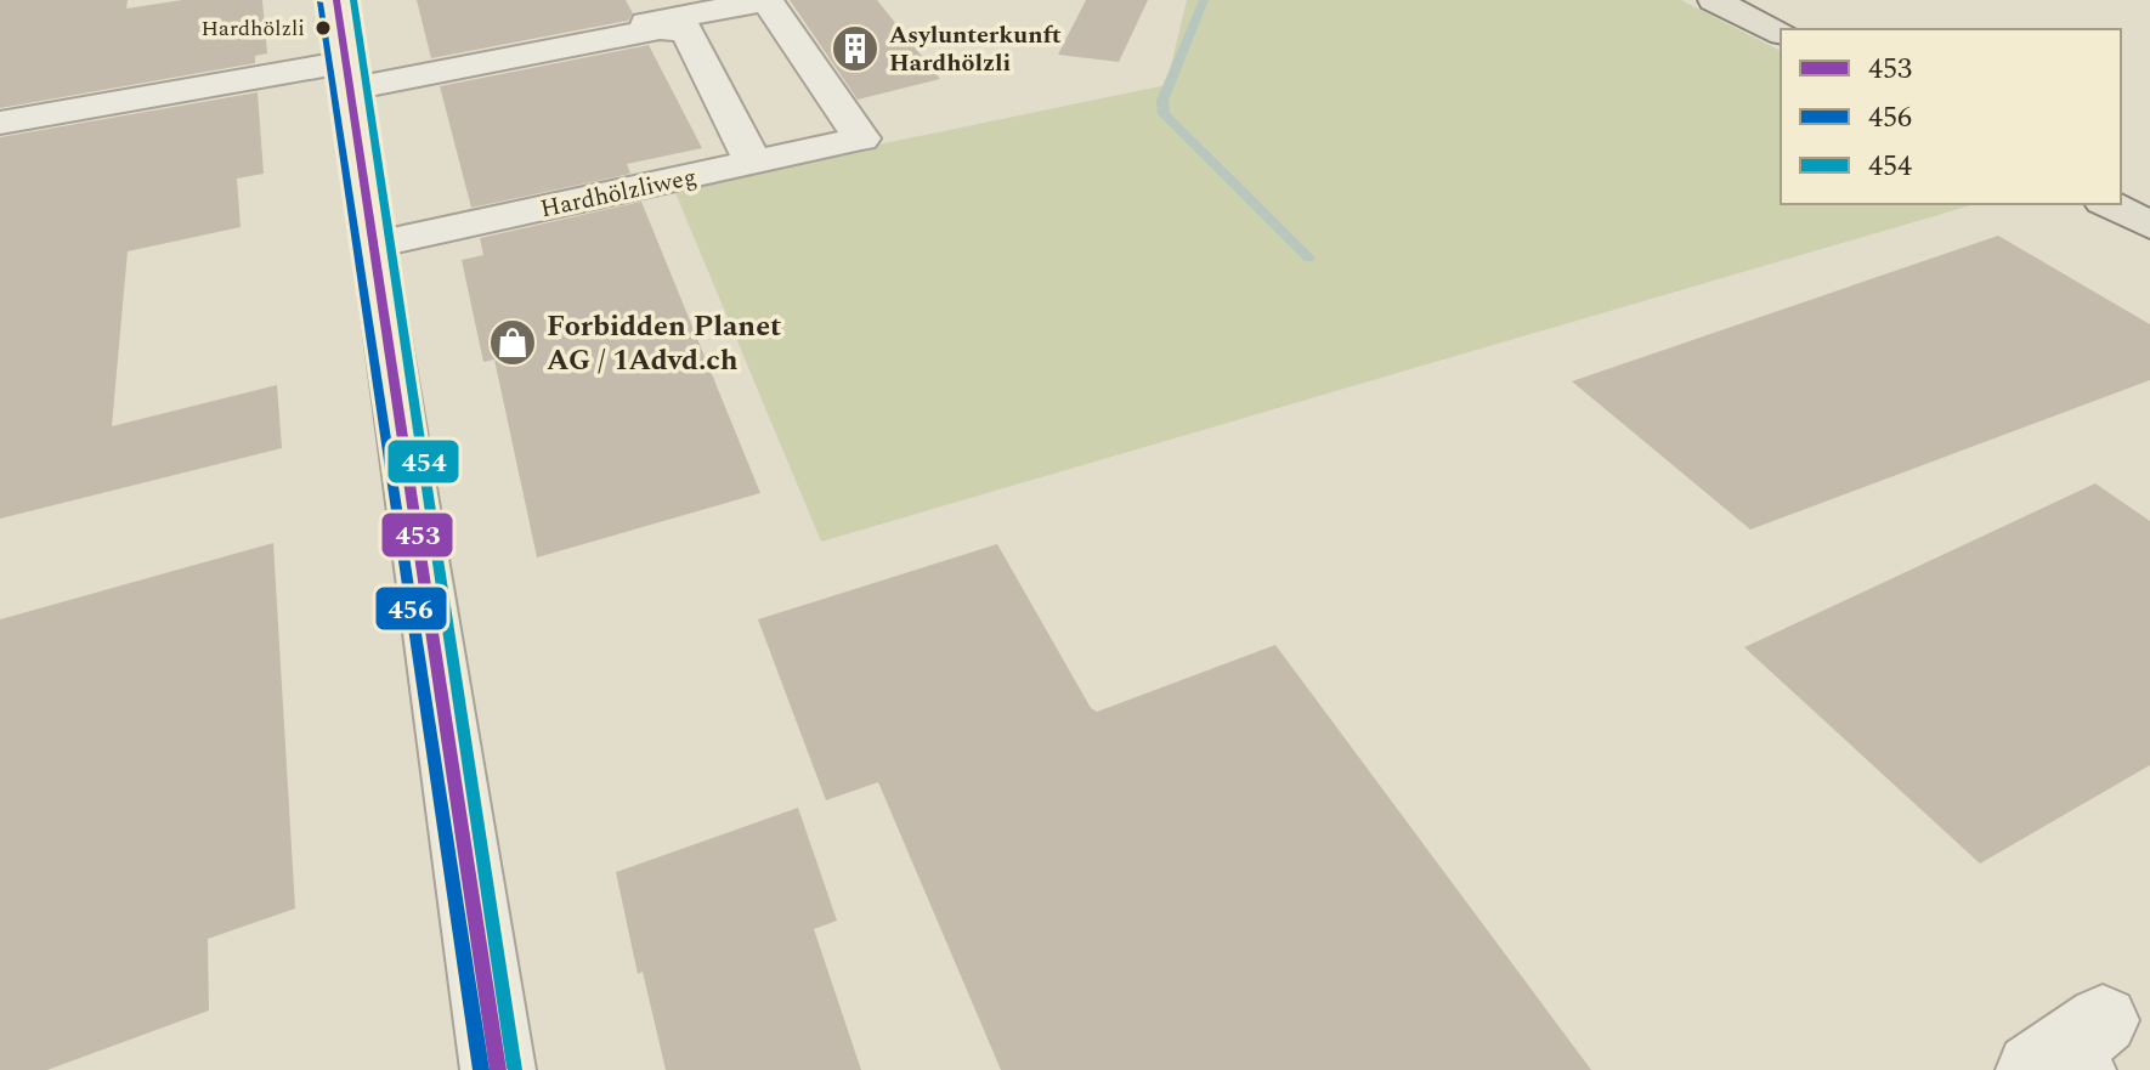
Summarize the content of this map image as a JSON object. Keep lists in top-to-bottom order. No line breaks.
{"streets":{"street":["Hardhölzliweg"]},"places":{"other":["Hardhölzli"],"building":["Asylunterkunft Hardhölzli"],"shop":["Forbidden Planet AG / 1Advd.ch"]},"lines":["transit line 453","transit line 454","transit line 456"],"legend":["453","456","454"]}
